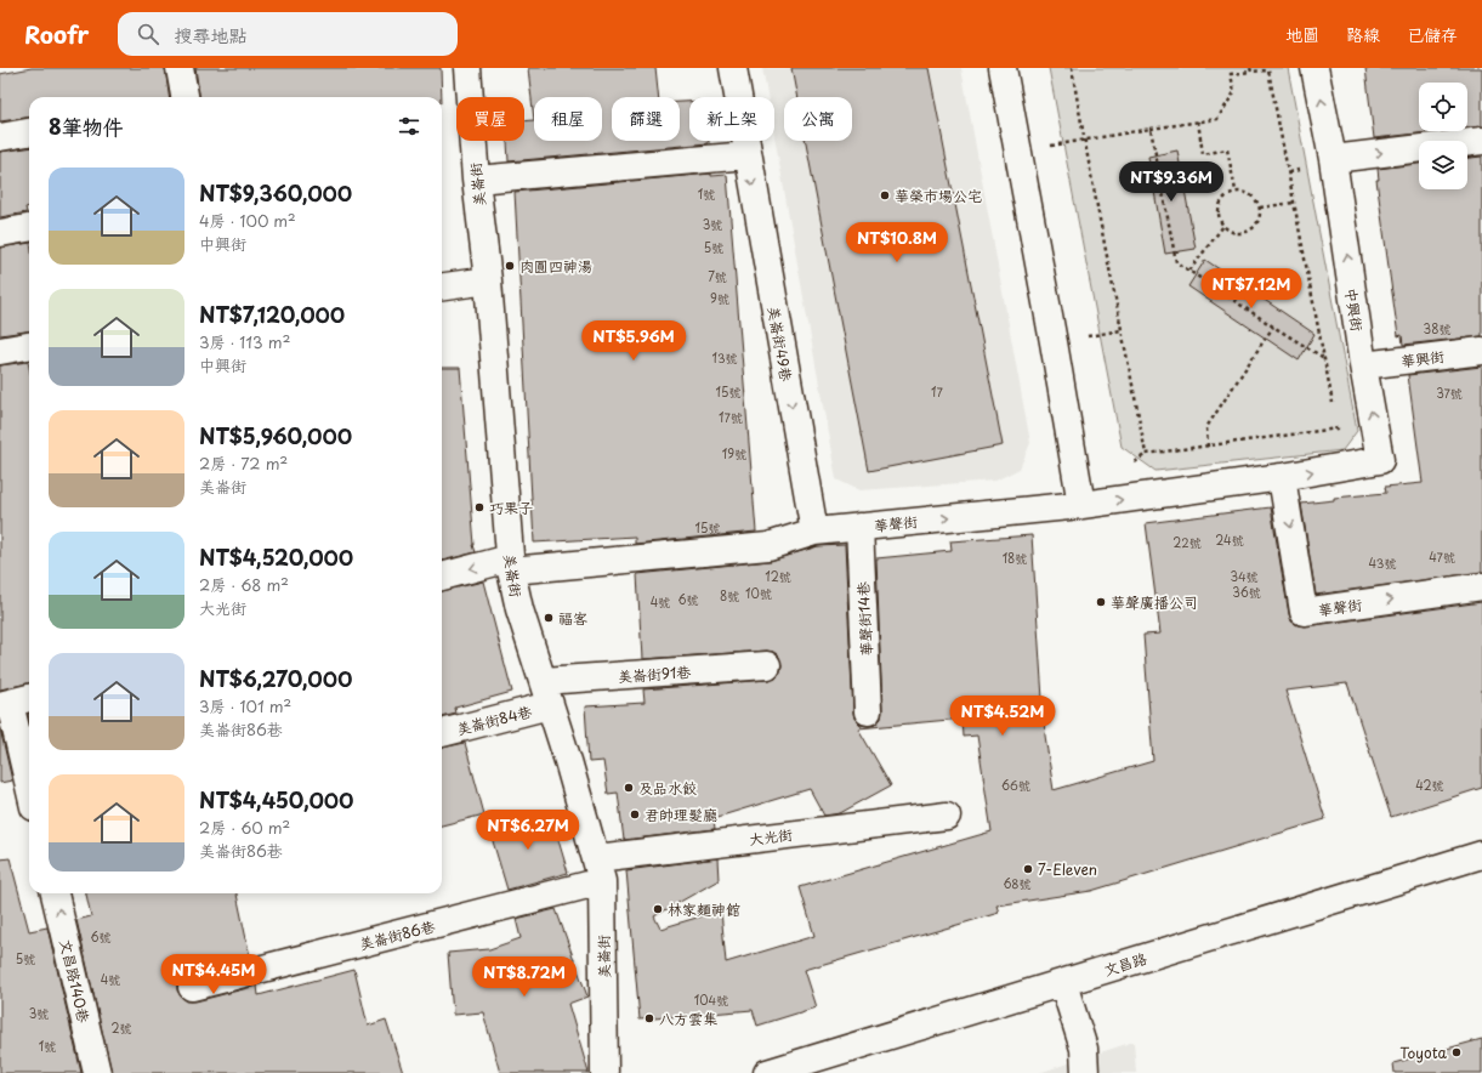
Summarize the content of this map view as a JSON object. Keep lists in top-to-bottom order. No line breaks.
{"streets":{"street":["美崙街","中興街","美崙街49巷","華興街","華聲街","華聲街14巷","美崙街91巷","美崙街84巷","大光街","美崙街86巷","文昌路","文昌路140巷"]},"crossings":[["美崙街","華聲街"],["美崙街","美崙街91巷"],["美崙街","美崙街84巷"],["美崙街","大光街"],["美崙街","美崙街86巷"],["中興街","華興街"],["中興街","華聲街"],["美崙街49巷","華聲街"],["華聲街","華聲街14巷"],["美崙街91巷","美崙街84巷"],["大光街","美崙街86巷"]],"one_way":["中興街","美崙街49巷","文昌路140巷"],"places":["華榮市場公宅","肉圓四神湯","巧果子","華聲廣播公司","福客","及品水餃","君帥理髮廳","7-Eleven","林家麵神館","八方雲集","Toyota"],"house_numbers":["1號","3號","5號","7號","9號","38號","13號","15號","17","37號","17號","19號","15號","24號","22號","47號","18號","43號","12號","34號","36號","10號","8號","6號","4號","66號","42號","68號","6號","5號","4號","104號","3號","2號","1號"],"page":{"header":"Roofr","search":"搜尋地點","nav":["地圖","路線","已儲存"],"chip":["買屋","租屋","篩選","新上架","公寓"],"heading":"8筆物件","list":[{"name":"NT$9,360,000","note":"4房 · 100 m² · 中興街"},{"name":"NT$7,120,000","note":"3房 · 113 m² · 中興街"},{"name":"NT$5,960,000","note":"2房 · 72 m² · 美崙街"},{"name":"NT$4,520,000","note":"2房 · 68 m² · 大光街"},{"name":"NT$6,270,000","note":"3房 · 101 m² · 美崙街86巷"},{"name":"NT$4,450,000","note":"2房 · 60 m² · 美崙街86巷"}],"price":["NT$9.36M","NT$10.8M","NT$7.12M","NT$5.96M","NT$4.52M","NT$6.27M","NT$4.45M","NT$8.72M"]}}
